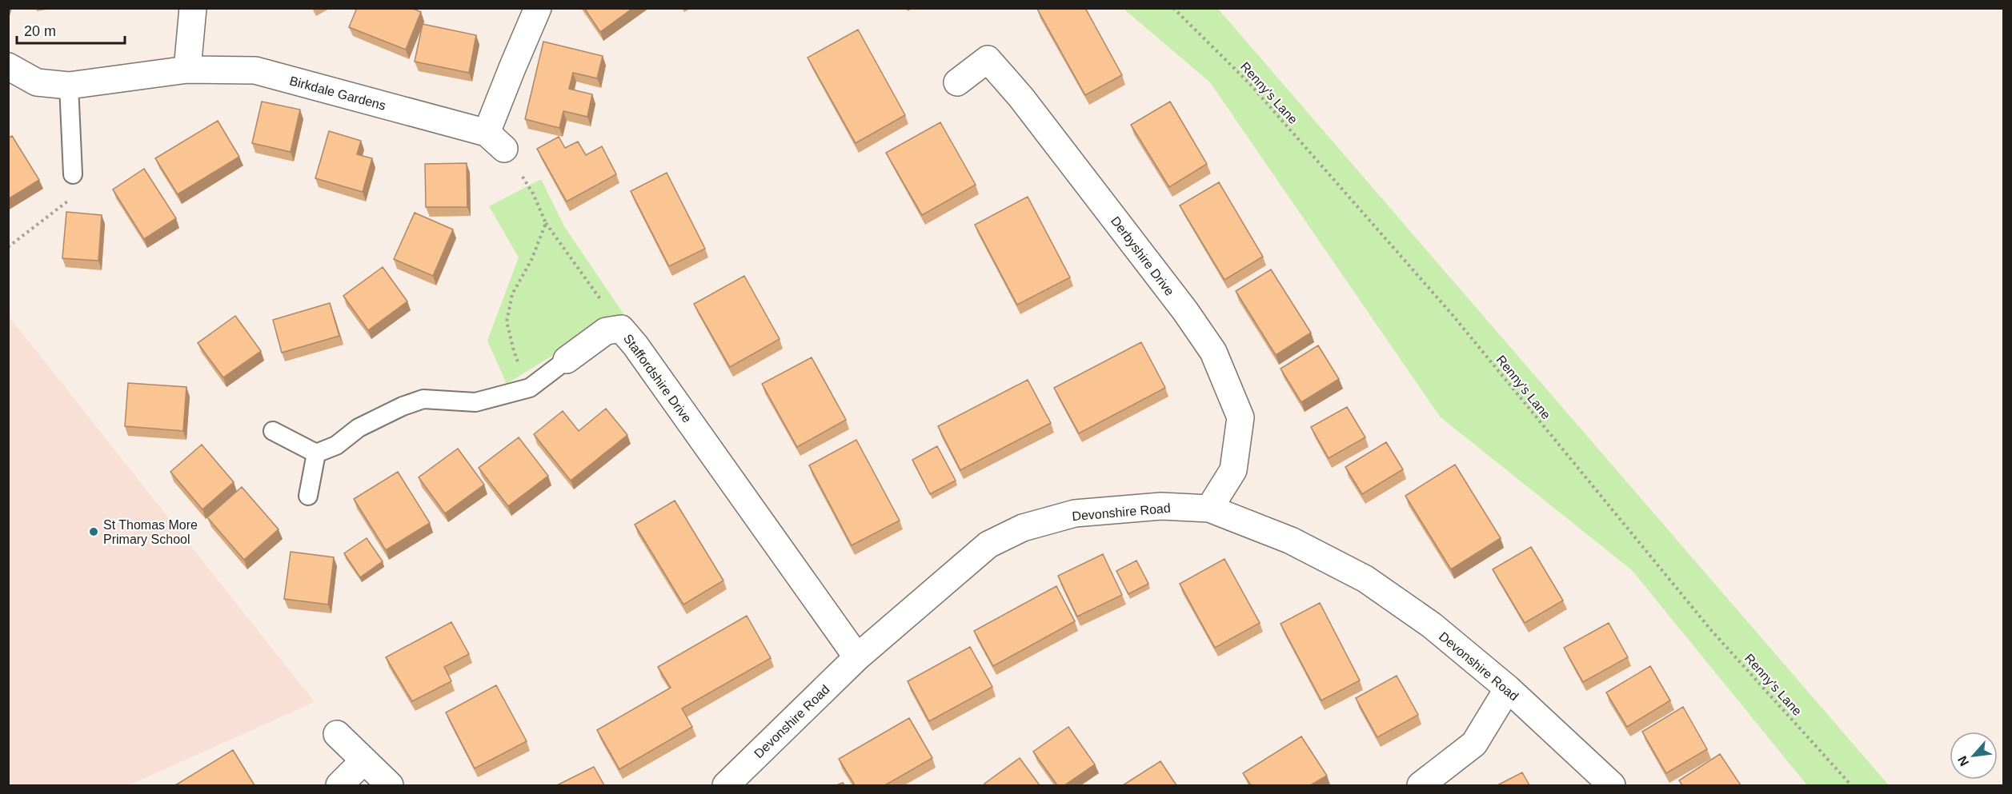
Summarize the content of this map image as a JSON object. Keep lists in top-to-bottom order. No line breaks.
{"streets":{"street":["Birkdale Gardens","Derbyshire Drive","Staffordshire Drive","Devonshire Road"],"path":["Renny's Lane"]},"crossings":[["Derbyshire Drive","Devonshire Road"],["Staffordshire Drive","Devonshire Road"]],"places":["St Thomas More Primary School"],"scale_bar":"20 m","north":"bottom left"}
